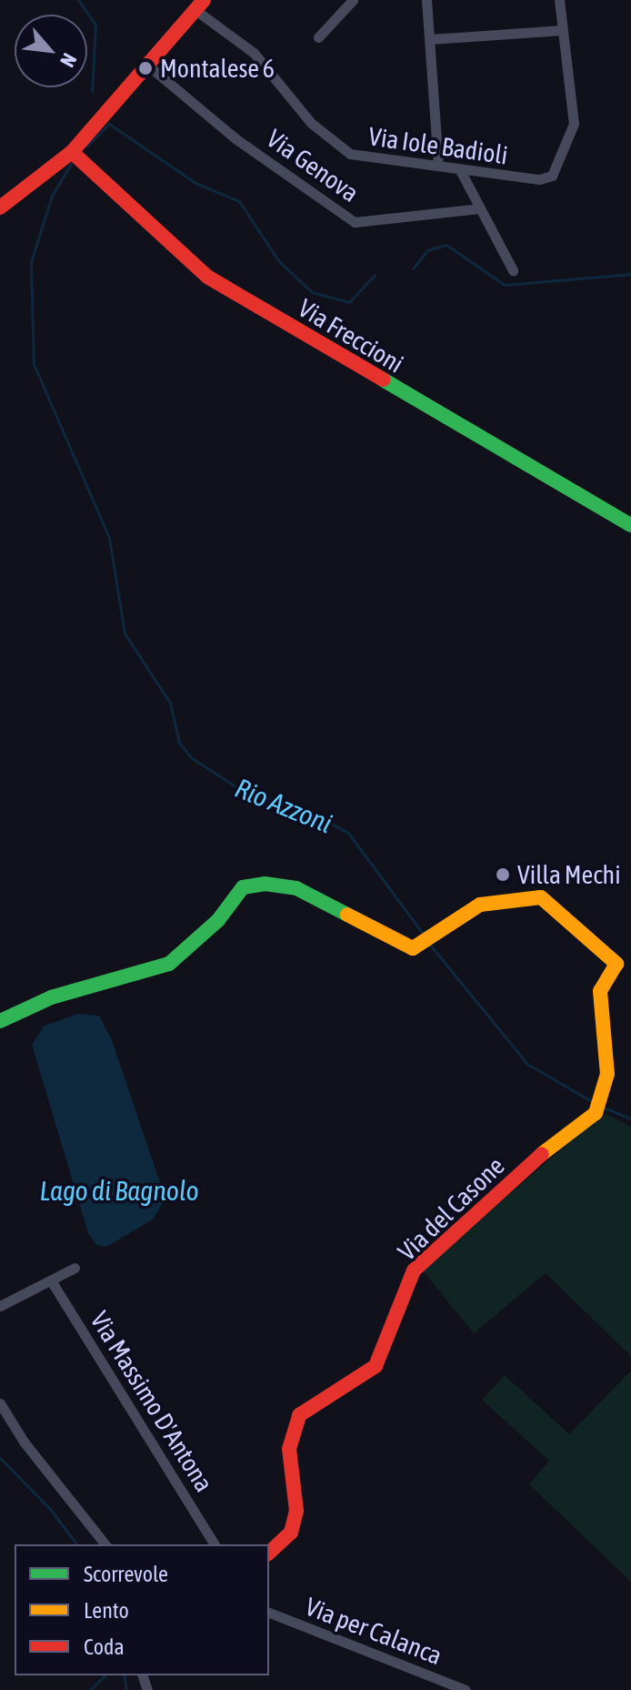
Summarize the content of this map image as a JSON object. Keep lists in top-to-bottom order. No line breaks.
{"streets":{"street":["Via Iole Badioli","Via Genova","Via Freccioni","Via del Casone","Via Massimo D'Antona","Via per Calanca"]},"water":["Rio Azzoni","Lago di Bagnolo"],"places":["Montalese 6","Villa Mechi"],"legend":["Scorrevole","Lento","Coda"],"north":"bottom right"}
